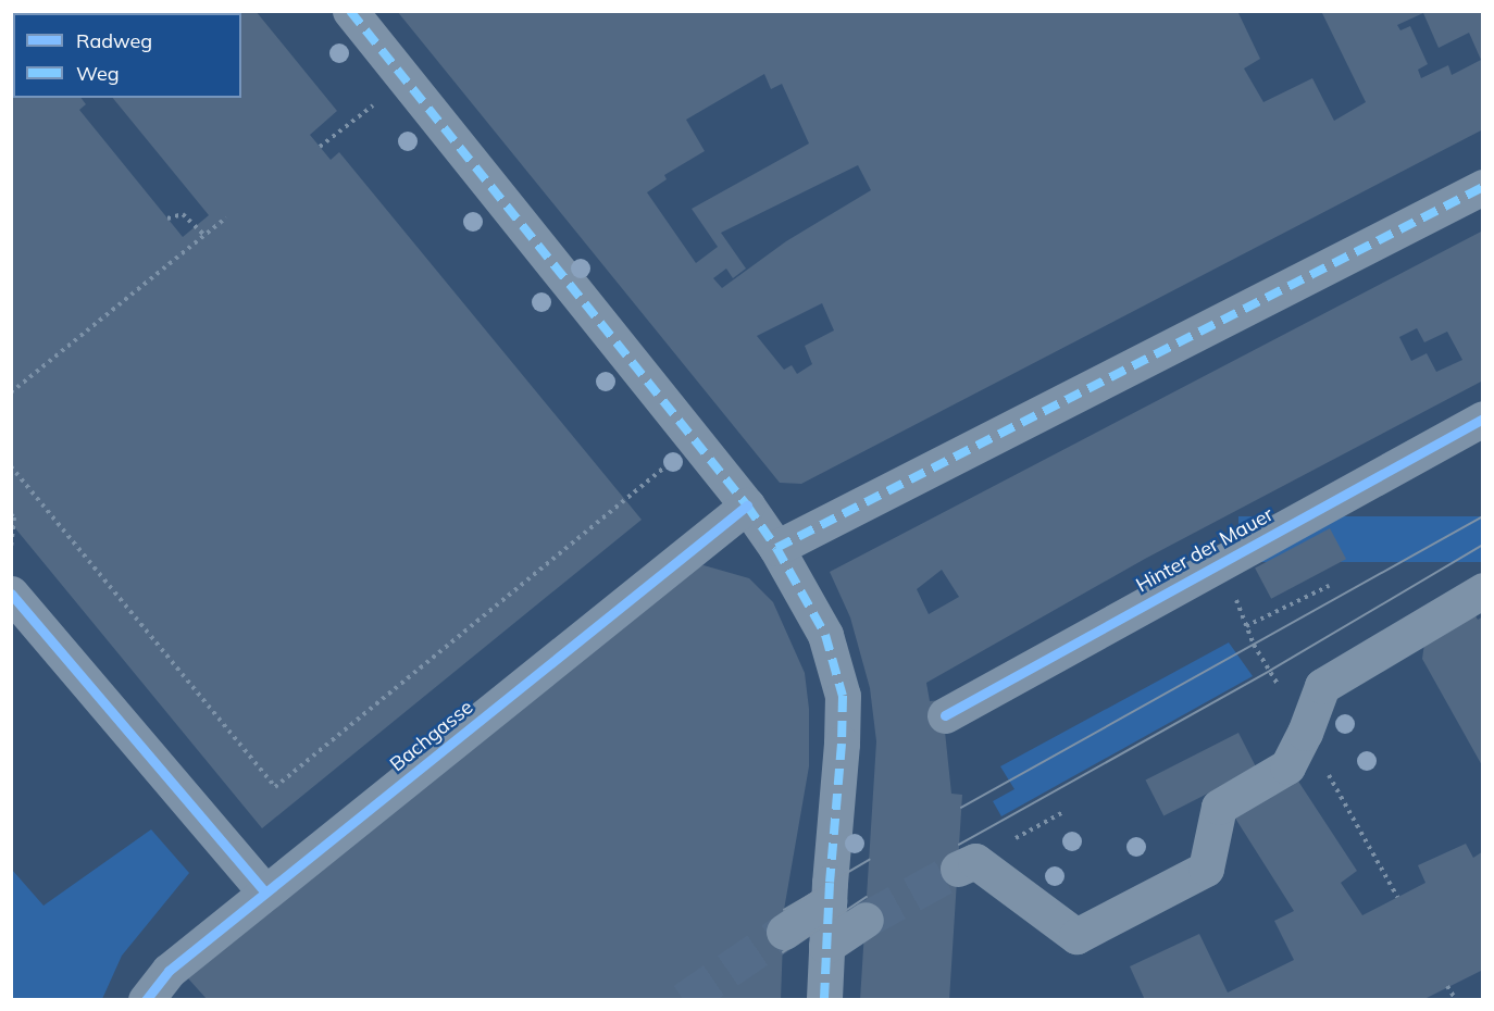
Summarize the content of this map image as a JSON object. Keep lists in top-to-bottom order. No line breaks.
{"streets":{"street":["Hinter der Mauer","Bachgasse"]},"legend":["Radweg","Weg"]}
